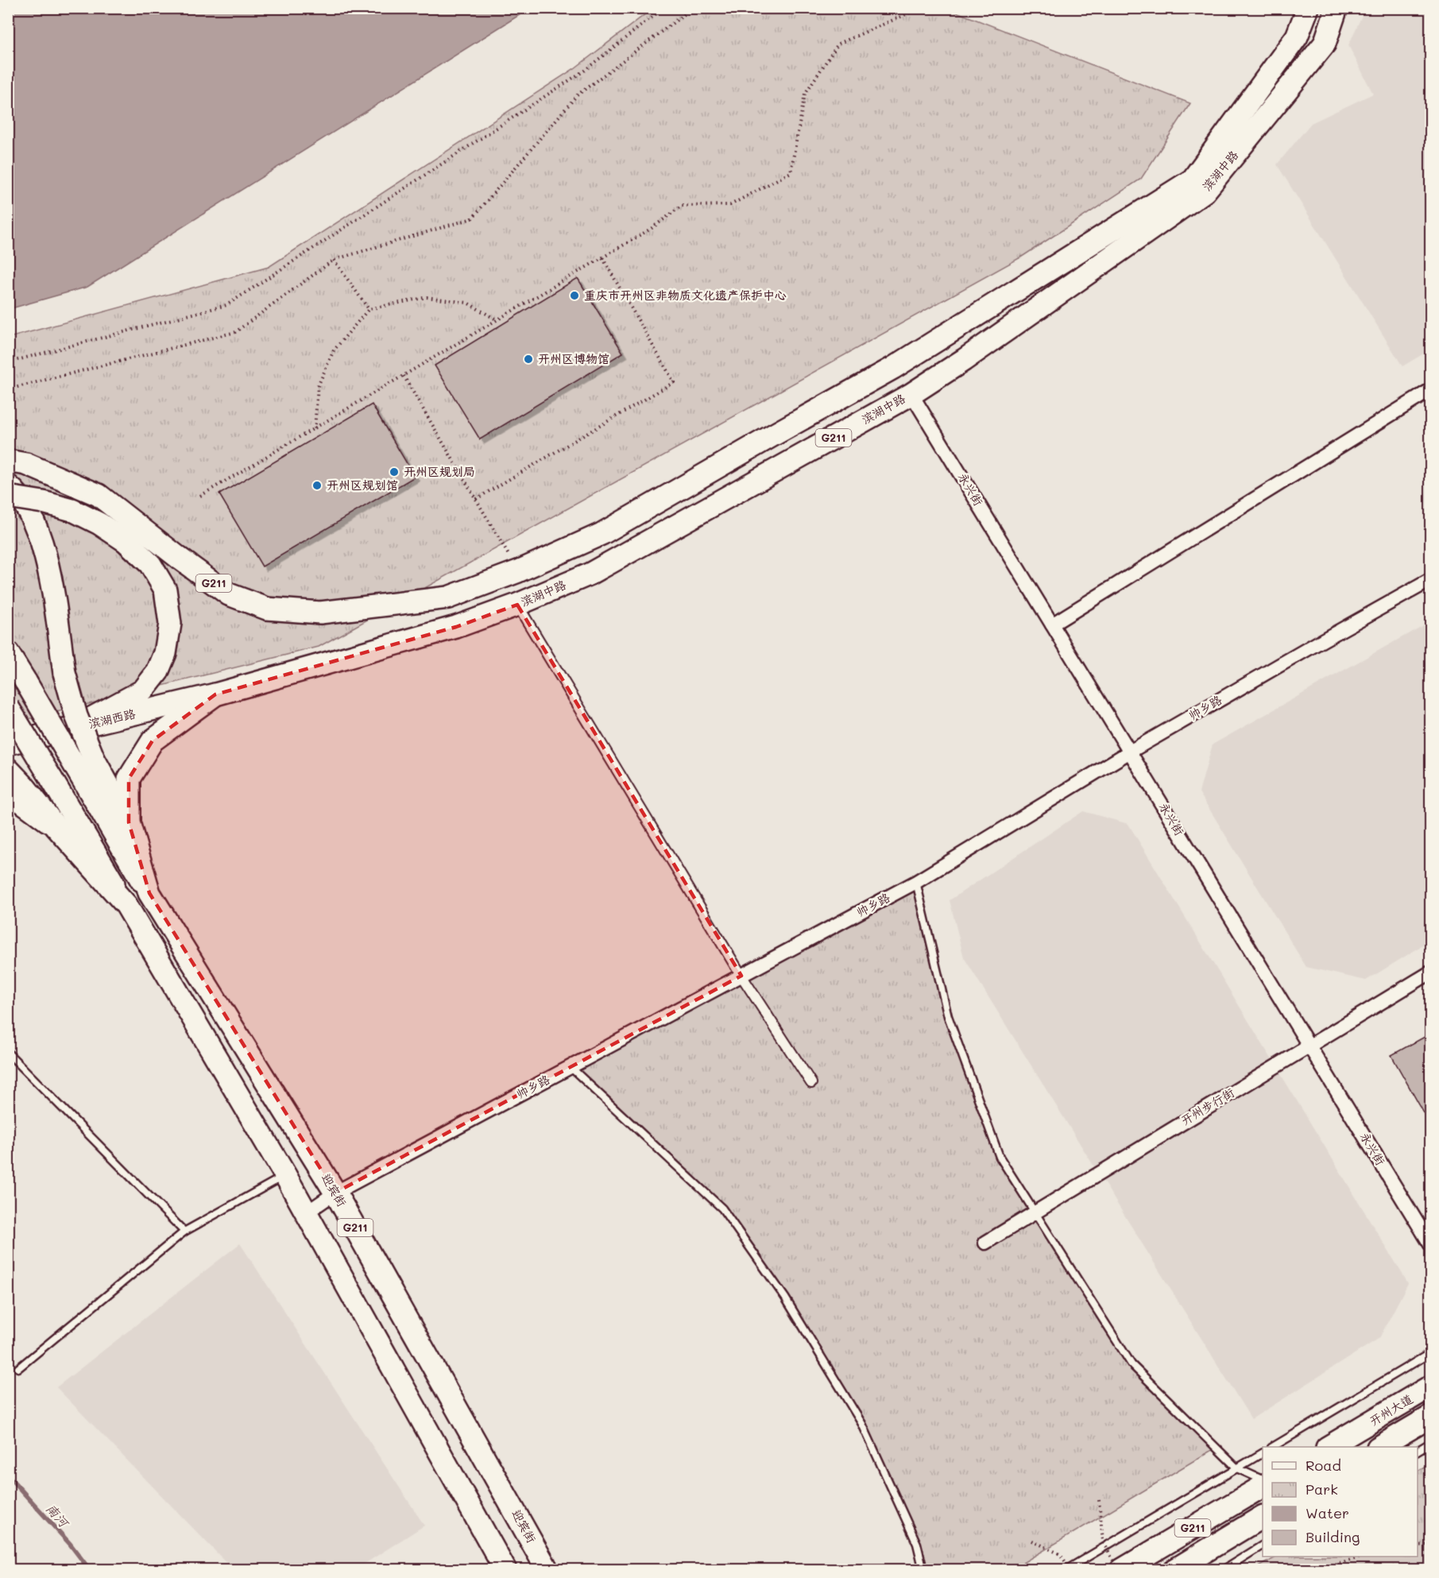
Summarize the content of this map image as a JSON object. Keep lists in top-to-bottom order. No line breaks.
{"streets":{"main road":["滨湖中路","G211","滨湖西路","迎宾街","开州大道"],"street":["永兴街","帅乡路","开州步行街"]},"crossings":[["滨湖中路","G211"],["滨湖中路","永兴街"],["滨湖中路","滨湖西路"],["G211","帅乡路"],["G211","滨湖西路"],["G211","迎宾街"],["永兴街","帅乡路"],["永兴街","开州步行街"],["帅乡路","迎宾街"]],"water":["南河"],"places":["重庆市开州区非物质文化遗产保护中心","开州区博物馆","开州区规划局","开州区规划馆"],"legend":["Road","Park","Water","Building"]}
